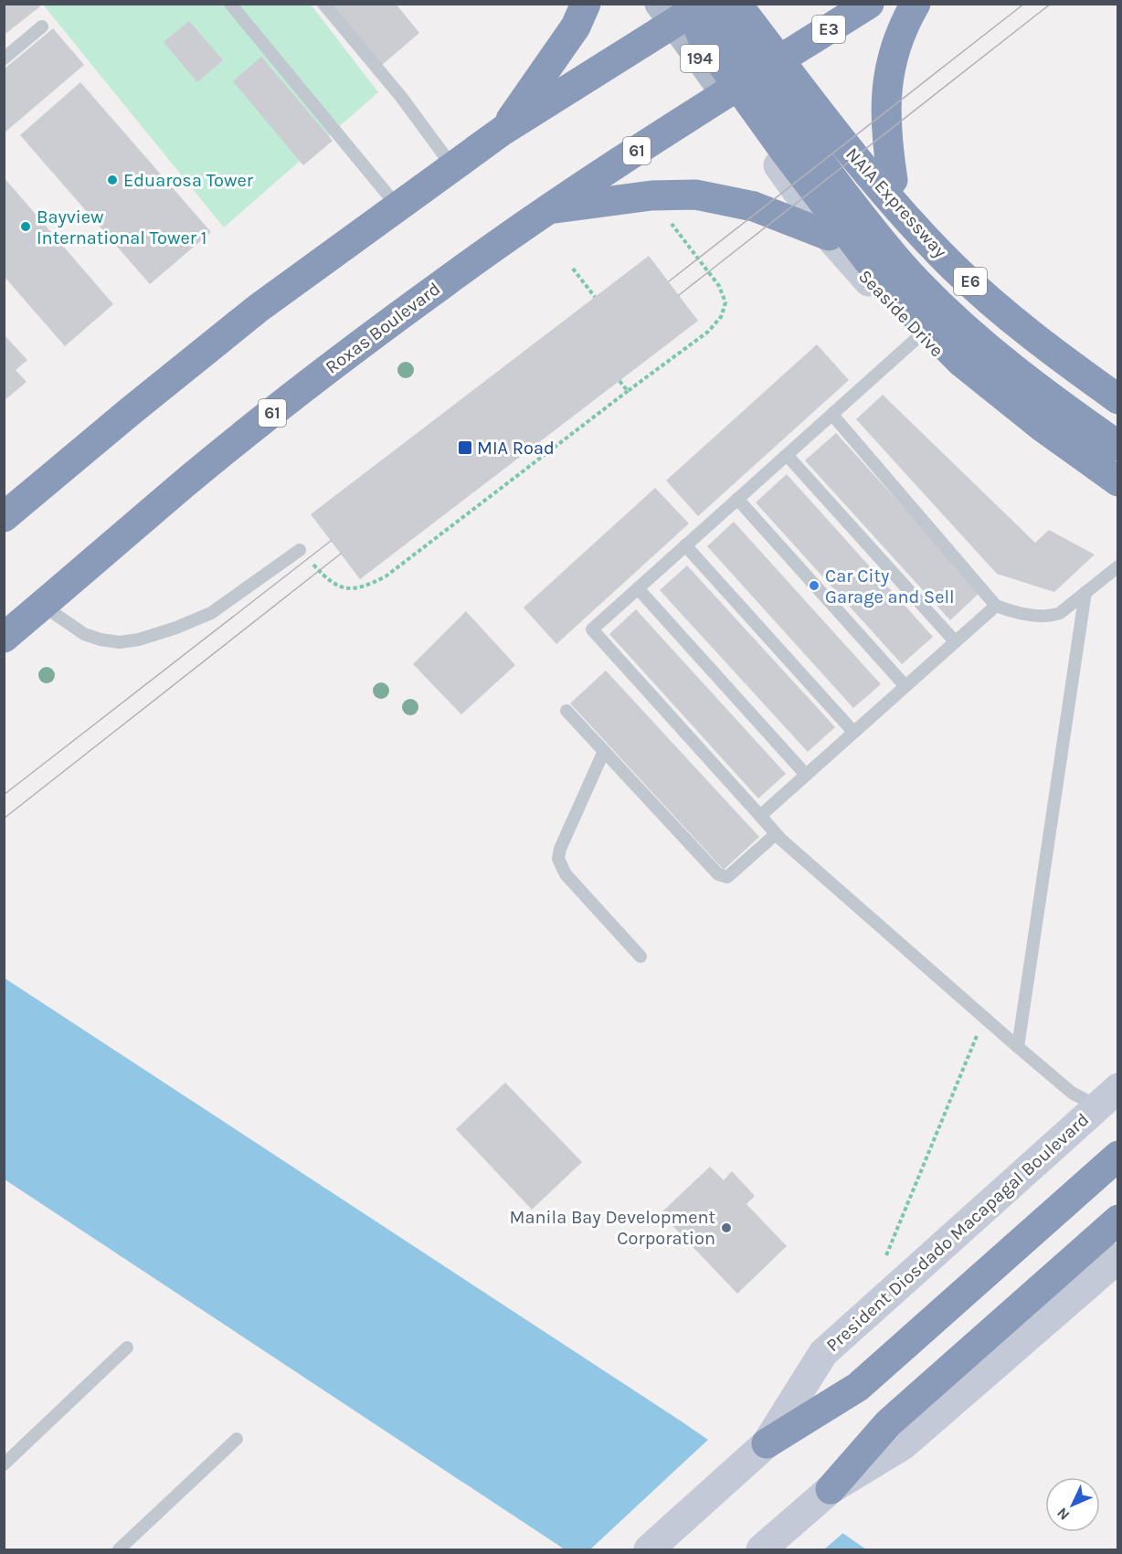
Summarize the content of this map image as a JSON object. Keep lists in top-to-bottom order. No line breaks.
{"streets":{"highway":["E3","61","NAIA Expressway","E6","Roxas Boulevard"],"main road":["194","Seaside Drive","President Diosdado Macapagal Boulevard"]},"crossings":[["E3","Roxas Boulevard"],["194","Seaside Drive"],["194","Roxas Boulevard"],["Seaside Drive","Roxas Boulevard"]],"places":{"other":["Eduarosa Tower","Bayview International Tower 1","Car City Garage and Sell","Manila Bay Development Corporation"],"transit":["MIA Road"]},"north":"bottom left"}
